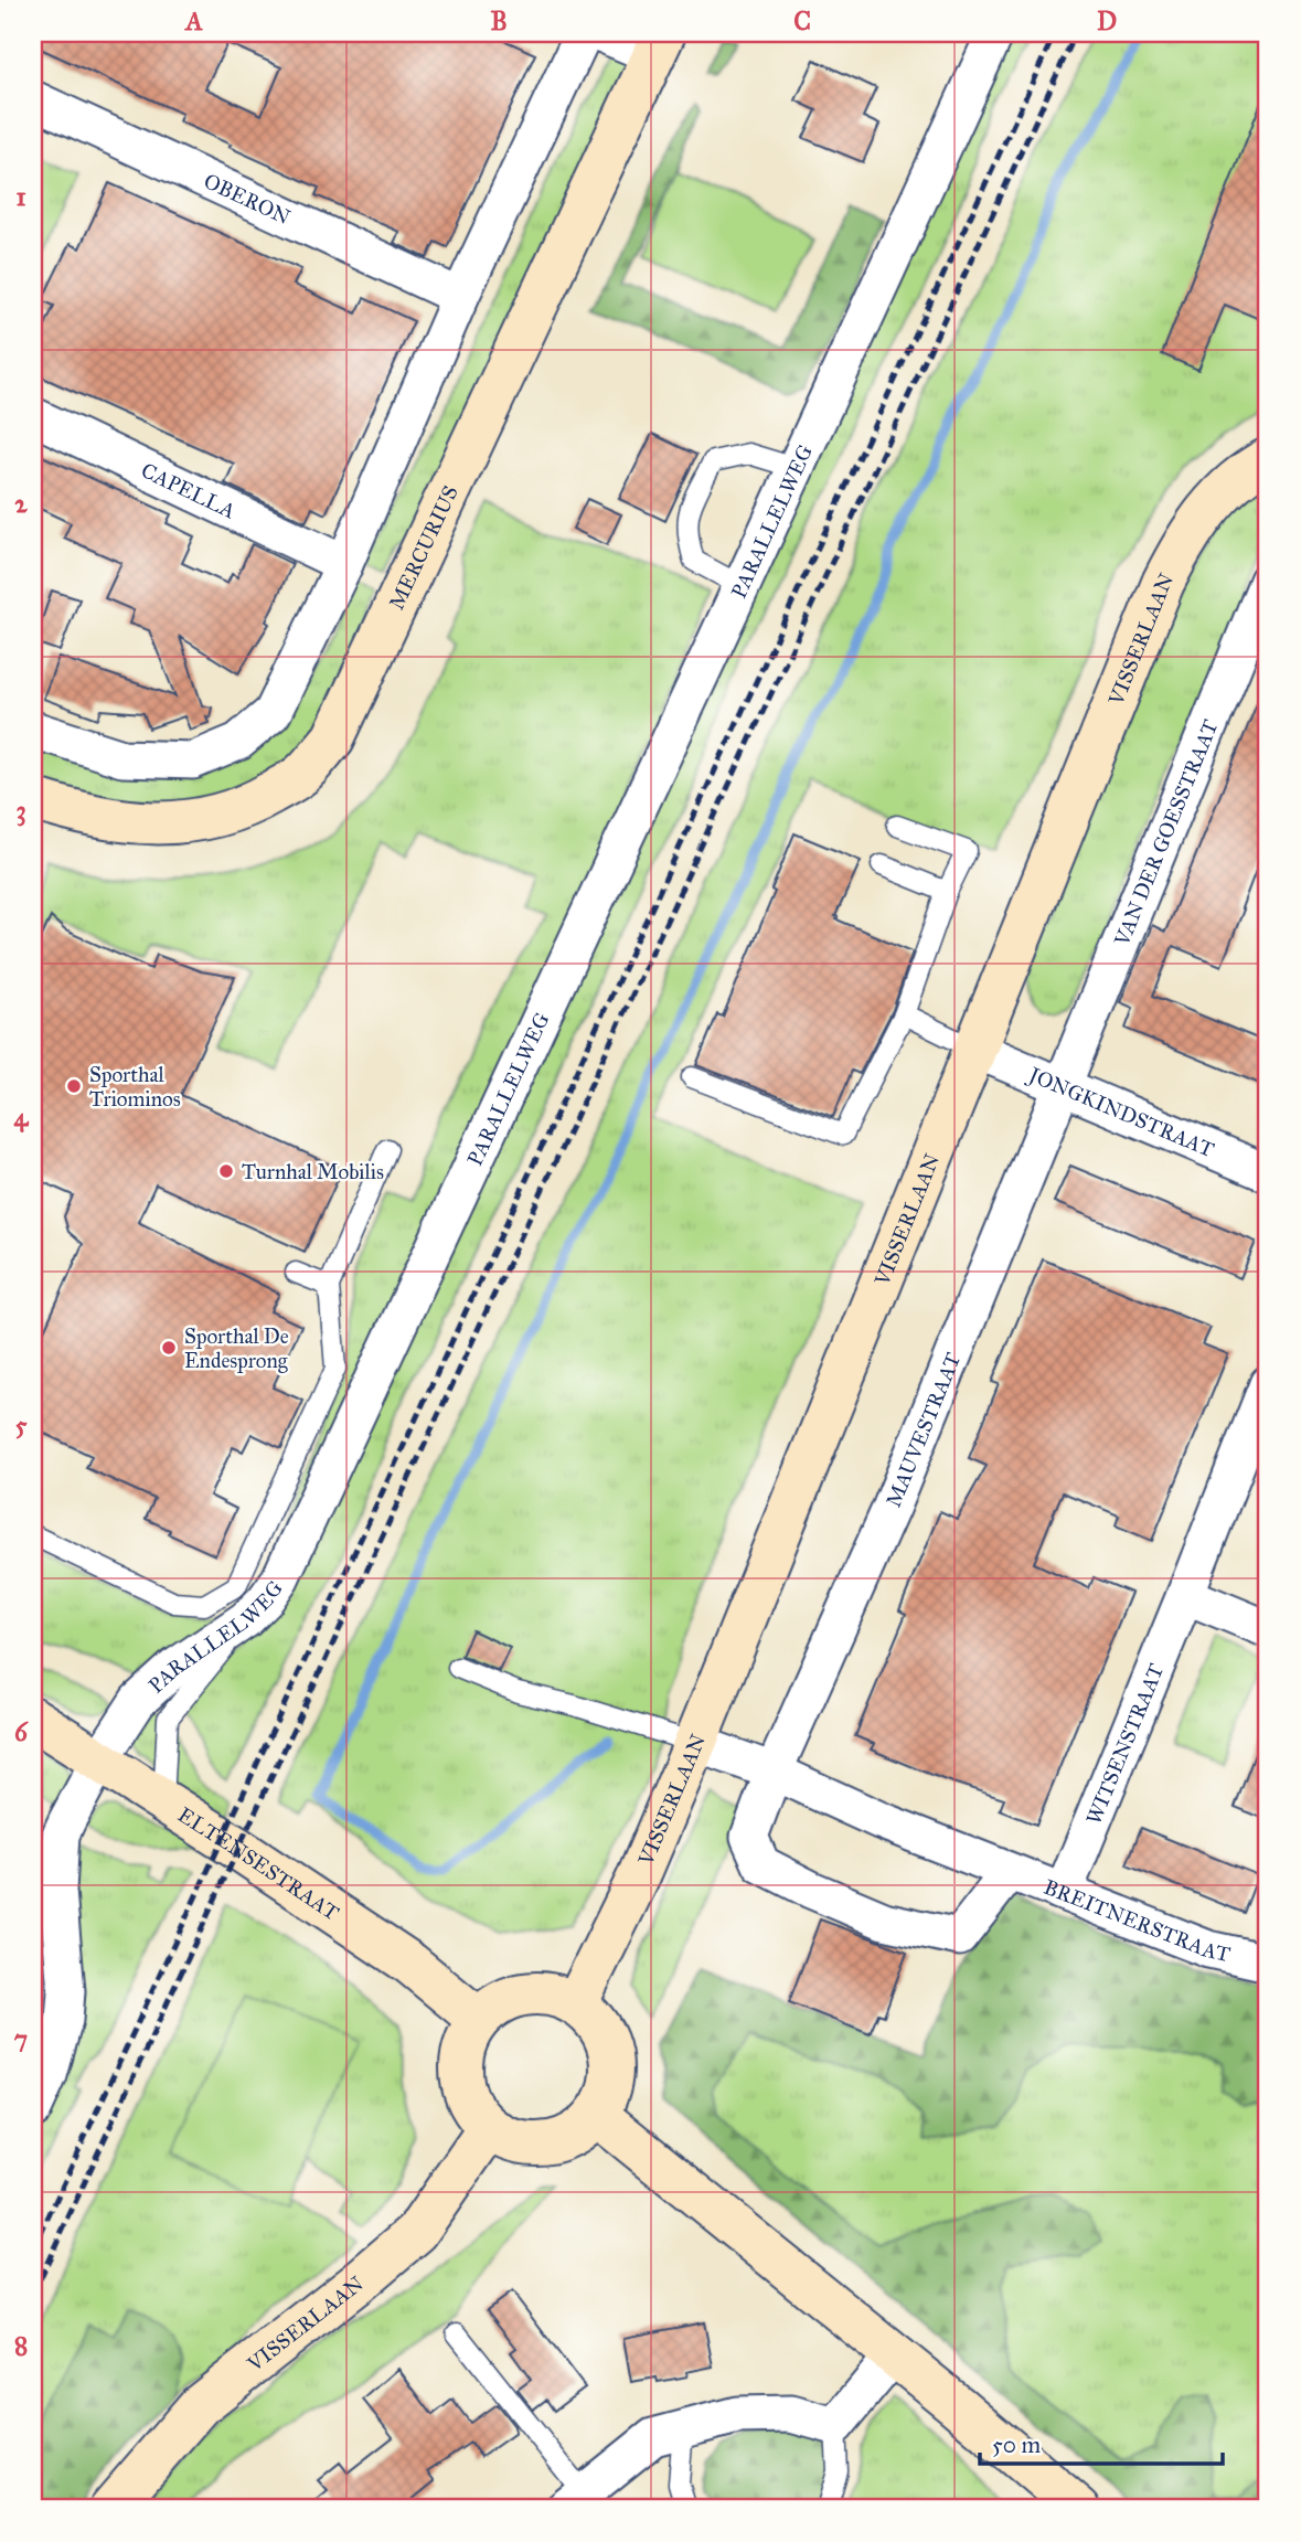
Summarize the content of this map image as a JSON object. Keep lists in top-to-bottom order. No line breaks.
{"streets":{"street":["OBERON","CAPELLA","PARALLELWEG","MERCURIUS","VISSERLAAN","VAN DER GOESSTRAAT","JONGKINDSTRAAT","MAUVESTRAAT","WITSENSTRAAT","ELTENSESTRAAT","BREITNERSTRAAT"]},"crossings":[["PARALLELWEG","ELTENSESTRAAT"],["VISSERLAAN","JONGKINDSTRAAT"],["VISSERLAAN","ELTENSESTRAAT"],["VISSERLAAN","BREITNERSTRAAT"],["VAN DER GOESSTRAAT","JONGKINDSTRAAT"],["VAN DER GOESSTRAAT","MAUVESTRAAT"],["JONGKINDSTRAAT","MAUVESTRAAT"],["MAUVESTRAAT","BREITNERSTRAAT"],["WITSENSTRAAT","BREITNERSTRAAT"]],"places":["Sporthal Triominos","Turnhal Mobilis","Sporthal De Endesprong"],"scale_bar":"50 m","grid":{"columns":["A","B","C","D"],"rows":["1","2","3","4","5","6","7","8"]}}
